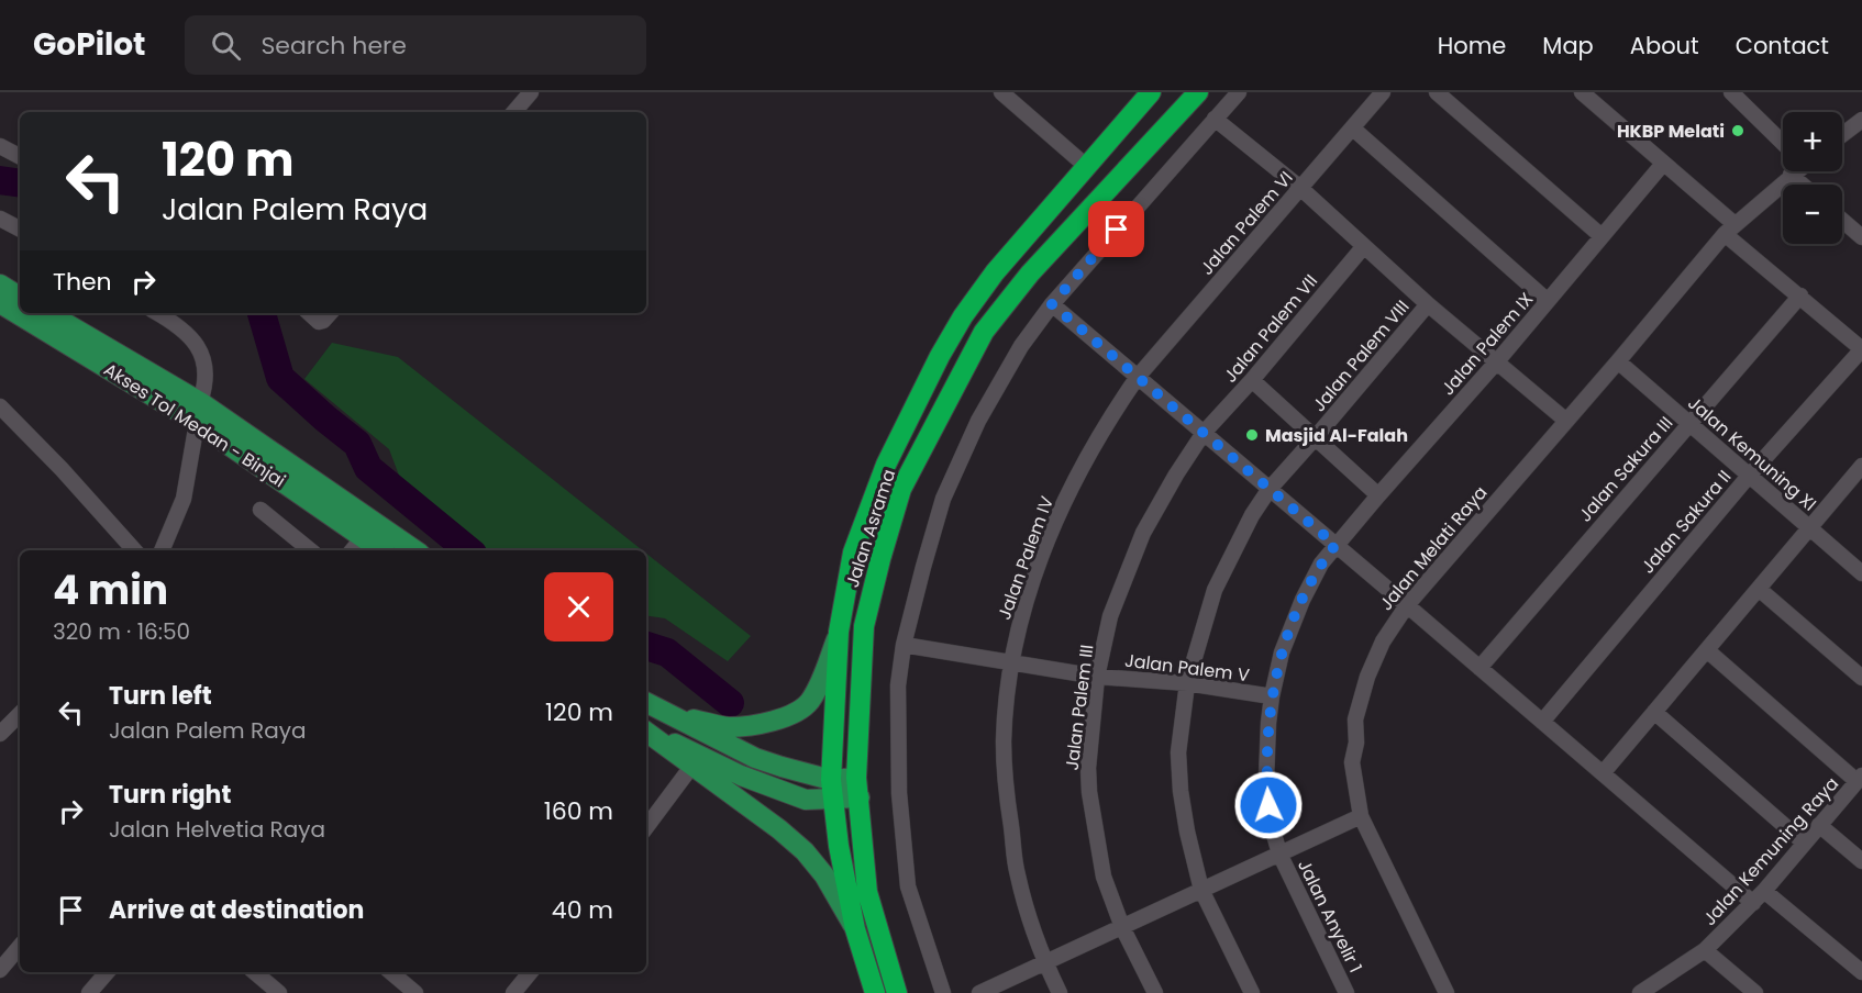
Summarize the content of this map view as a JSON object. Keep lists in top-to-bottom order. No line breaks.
{"streets":{"highway":["Jalan Asrama"],"main road":["Akses Tol Medan - Binjai"],"street":["Jalan Palem VI","Jalan Palem VII","Jalan Palem IX","Jalan Palem VIII","Jalan Kemuning XI","Jalan Sakura III","Jalan Sakura II","Jalan Melati Raya","Jalan Palem IV","Jalan Palem V","Jalan Palem III","Jalan Kemuning Raya","Jalan Anyelir 1"]},"crossings":[["Jalan Palem VI","Jalan Palem IV"],["Jalan Palem VII","Jalan Palem III"],["Jalan Palem IX","Jalan Palem V"],["Jalan Palem IX","Jalan Anyelir 1"],["Jalan Palem VIII","Jalan Palem V"],["Jalan Kemuning XI","Jalan Sakura III"],["Jalan Kemuning XI","Jalan Sakura II"],["Jalan Kemuning XI","Jalan Melati Raya"],["Jalan Palem IV","Jalan Palem V"],["Jalan Palem V","Jalan Palem III"],["Jalan Palem V","Jalan Anyelir 1"]],"places":["HKBP Melati","Masjid Al-Falah"],"page":{"header":"GoPilot","search":"Search here","nav":["Home","Map","About","Contact"],"map_buttons":["+","−"],"turn":["120 m","Jalan Palem Raya"],"then":"Then","heading":["4 min","320 m · 16:50"],"list":[{"name":"Turn left","note":"Jalan Palem Raya","value":"120 m"},{"name":"Turn right","note":"Jalan Helvetia Raya","value":"160 m"},{"name":"Arrive at destination","value":"40 m"}]}}
